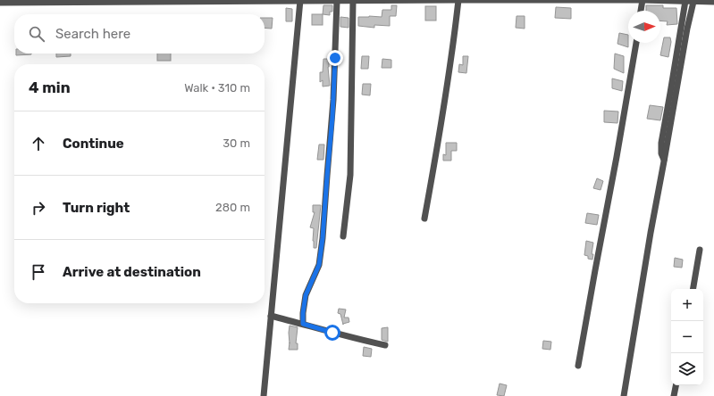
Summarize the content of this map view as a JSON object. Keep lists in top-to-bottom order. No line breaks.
{"north":"right","page":{"search":"Search here","heading":["4 min","Walk · 310 m"],"list":[["Continue","30 m"],["Turn right","280 m"],"Arrive at destination"],"map_buttons":["+","−"]}}
